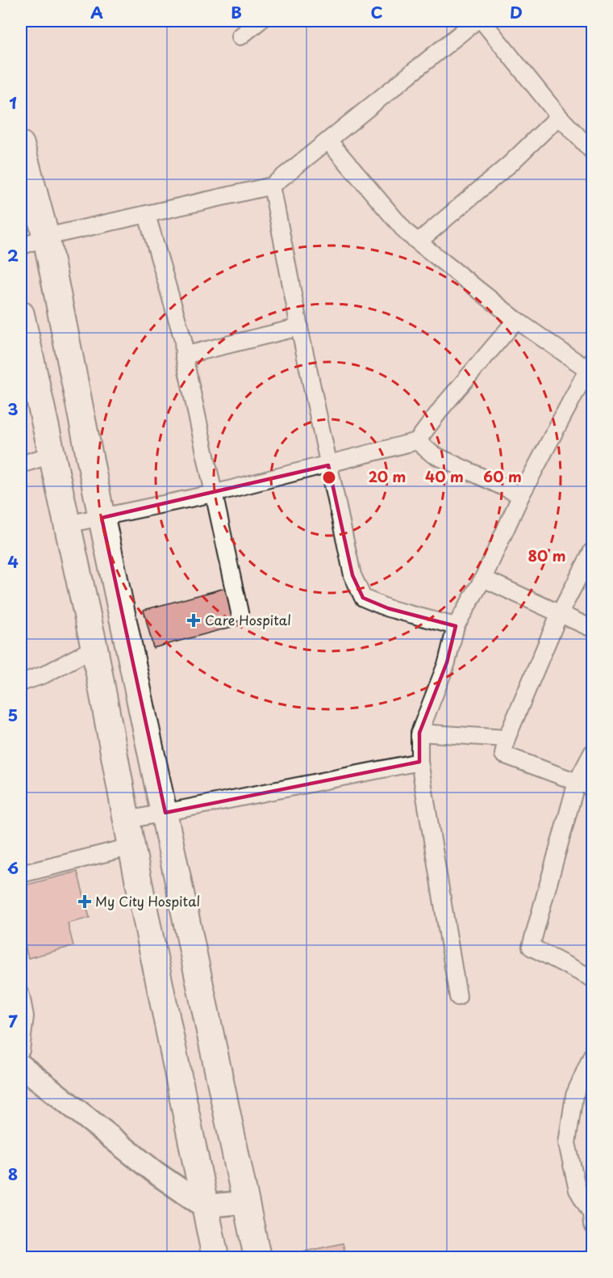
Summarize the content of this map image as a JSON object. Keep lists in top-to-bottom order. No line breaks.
{"places":{"health":["Care Hospital","My City Hospital"]},"grid":{"columns":["A","B","C","D"],"rows":["1","2","3","4","5","6","7","8"]},"rings":["20 m","40 m","60 m","80 m"]}
